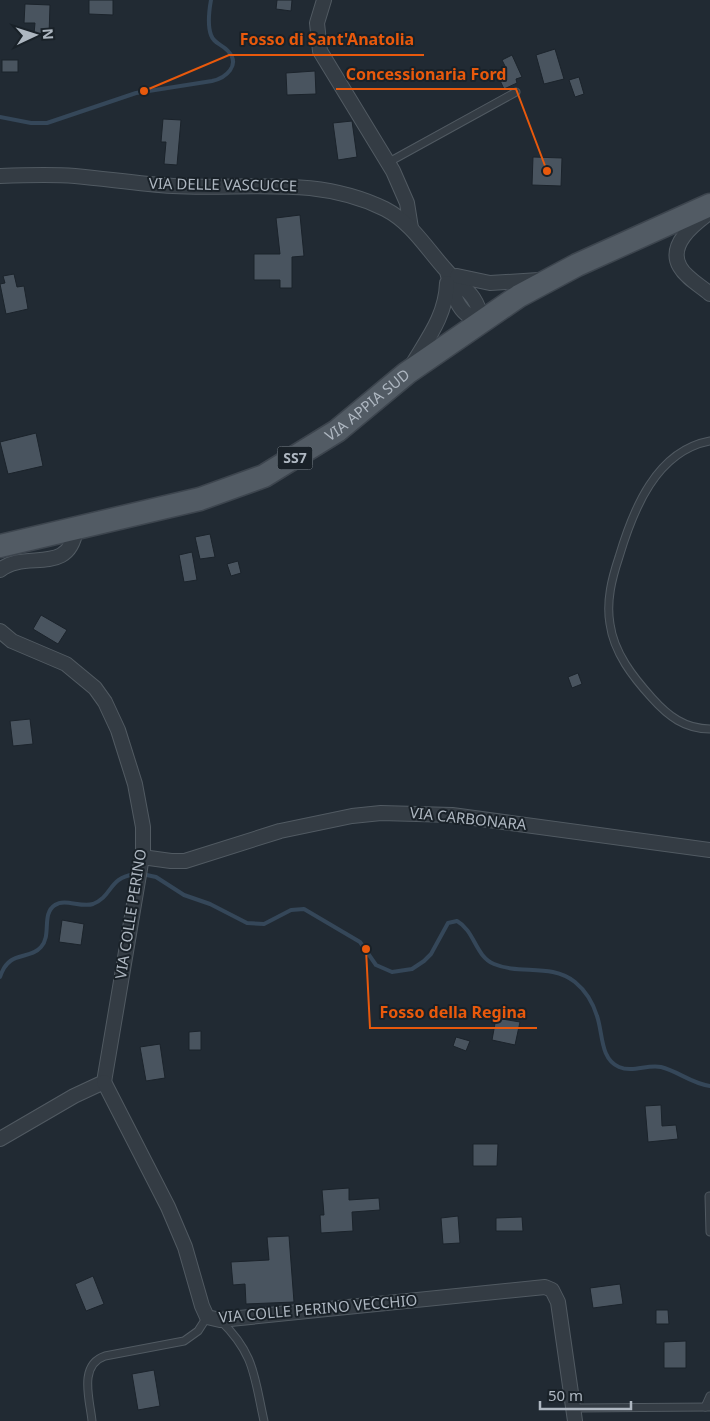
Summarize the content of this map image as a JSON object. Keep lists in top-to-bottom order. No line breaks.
{"streets":{"main road":["VIA APPIA SUD","SS7"],"street":["VIA DELLE VASCUCCE","VIA CARBONARA","VIA COLLE PERINO","VIA COLLE PERINO VECCHIO"]},"crossings":[["VIA DELLE VASCUCCE","VIA APPIA SUD"],["VIA CARBONARA","VIA COLLE PERINO"],["VIA COLLE PERINO","VIA COLLE PERINO VECCHIO"]],"places":["Fosso di Sant'Anatolia","Concessionaria Ford","Fosso della Regina"],"scale_bar":"50 m","north":"right"}
